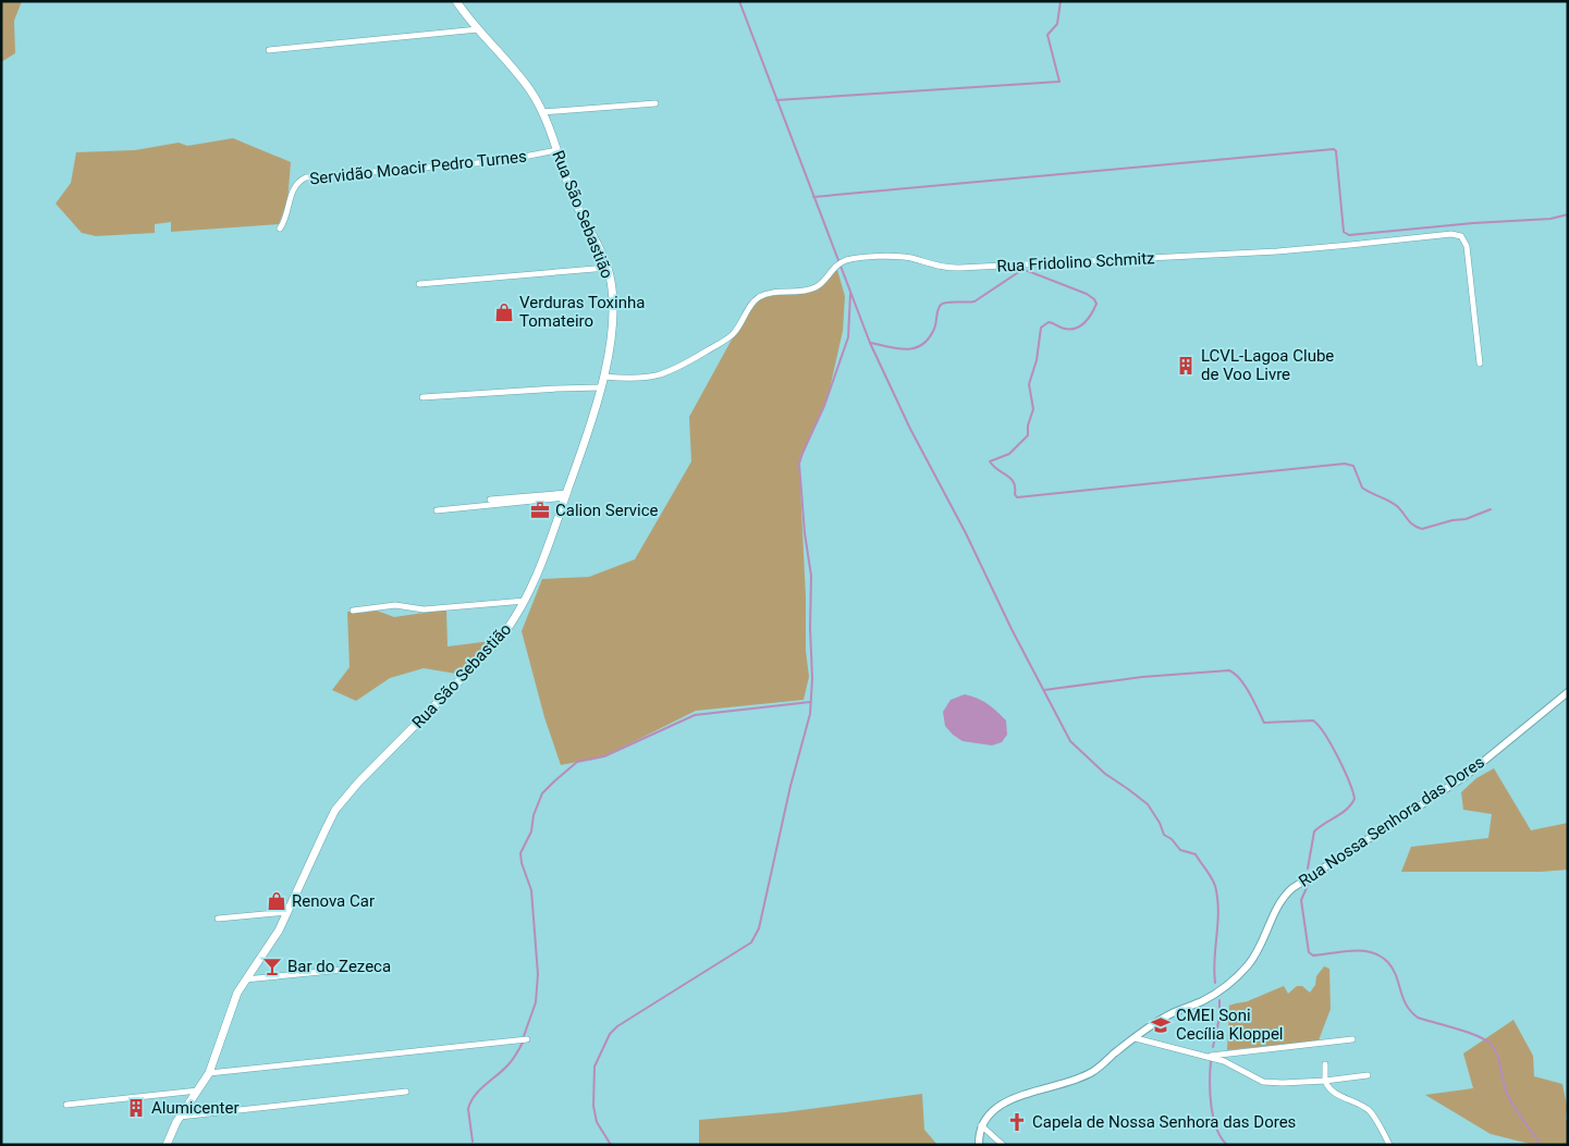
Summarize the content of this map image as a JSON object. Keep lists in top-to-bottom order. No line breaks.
{"streets":{"main road":["Rua São Sebastião"],"street":["Servidão Moacir Pedro Turnes","Rua Fridolino Schmitz","Rua Nossa Senhora das Dores"]},"crossings":[["Servidão Moacir Pedro Turnes","Rua São Sebastião"],["Rua São Sebastião","Rua Fridolino Schmitz"]],"places":{"shop":["Verduras Toxinha Tomateiro","Renova Car"],"building":["LCVL-Lagoa Clube de Voo Livre","Alumicenter"],"office":["Calion Service"],"bar":["Bar do Zezeca"],"school or university":["CMEI Soni Cecília Kloppel"],"church":["Capela de Nossa Senhora das Dores"]}}
